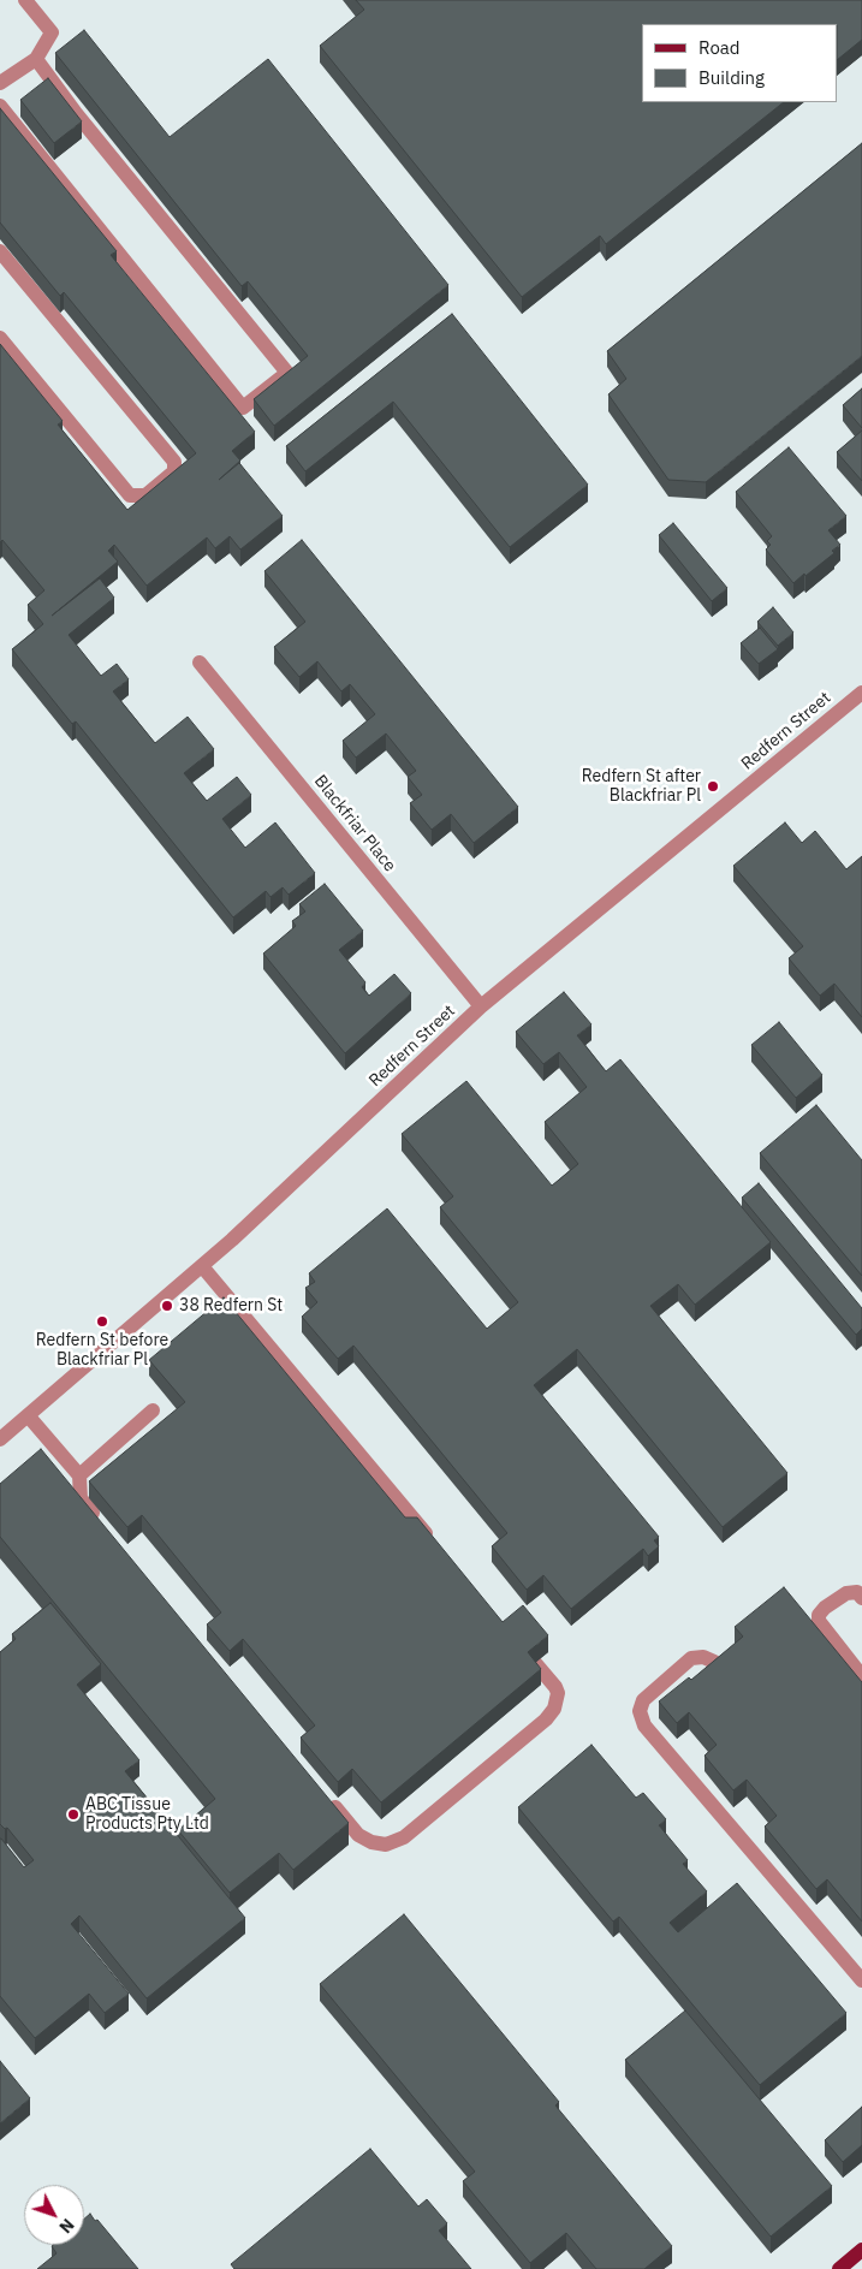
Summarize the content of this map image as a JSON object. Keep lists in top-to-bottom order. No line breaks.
{"streets":{"street":["Redfern Street","Blackfriar Place"]},"crossings":[["Redfern Street","Blackfriar Place"]],"places":["Redfern St after Blackfriar Pl","38 Redfern St","Redfern St before Blackfriar Pl","ABC Tissue Products Pty Ltd"],"legend":["Road","Building"],"north":"bottom right"}
